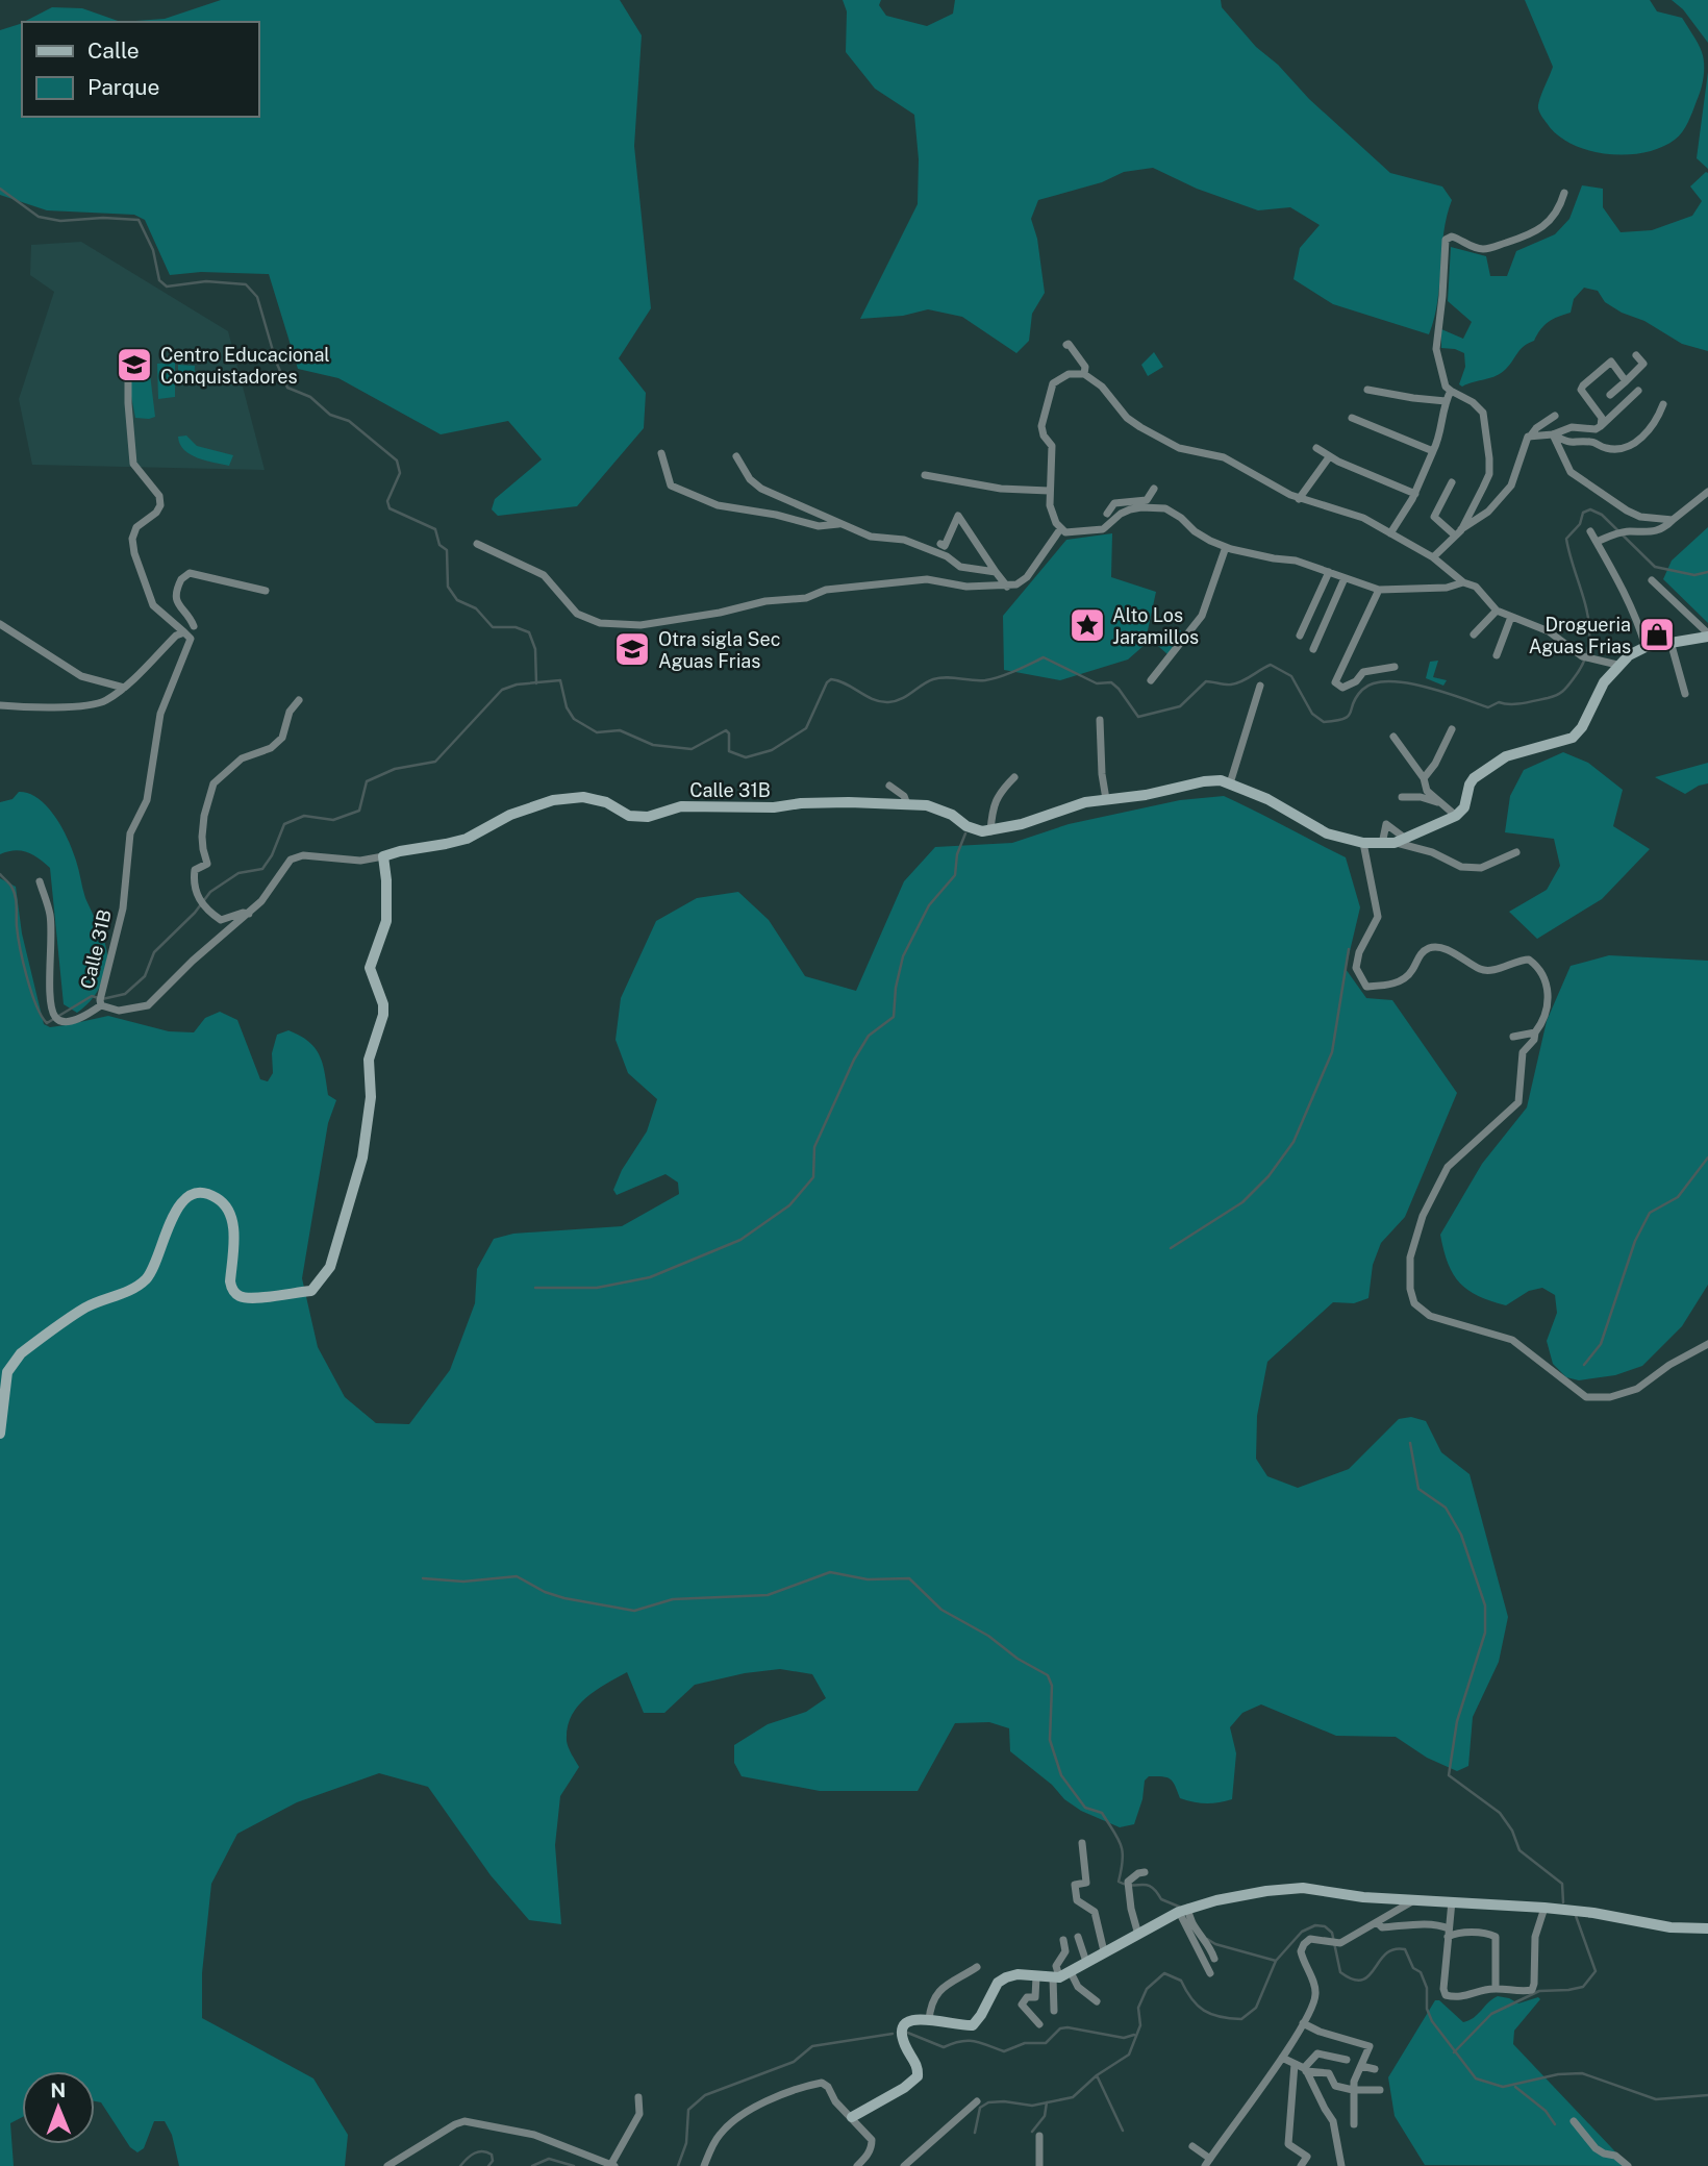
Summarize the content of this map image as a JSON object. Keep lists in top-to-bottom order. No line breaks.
{"streets":{"street":["Calle 31B"]},"places":{"school or university":["Centro Educacional Conquistadores","Otra sigla Sec Aguas Frias"],"place":["Alto Los Jaramillos"],"shop":["Drogueria Aguas Frias"]},"legend":["Calle","Parque"],"north":"top"}
